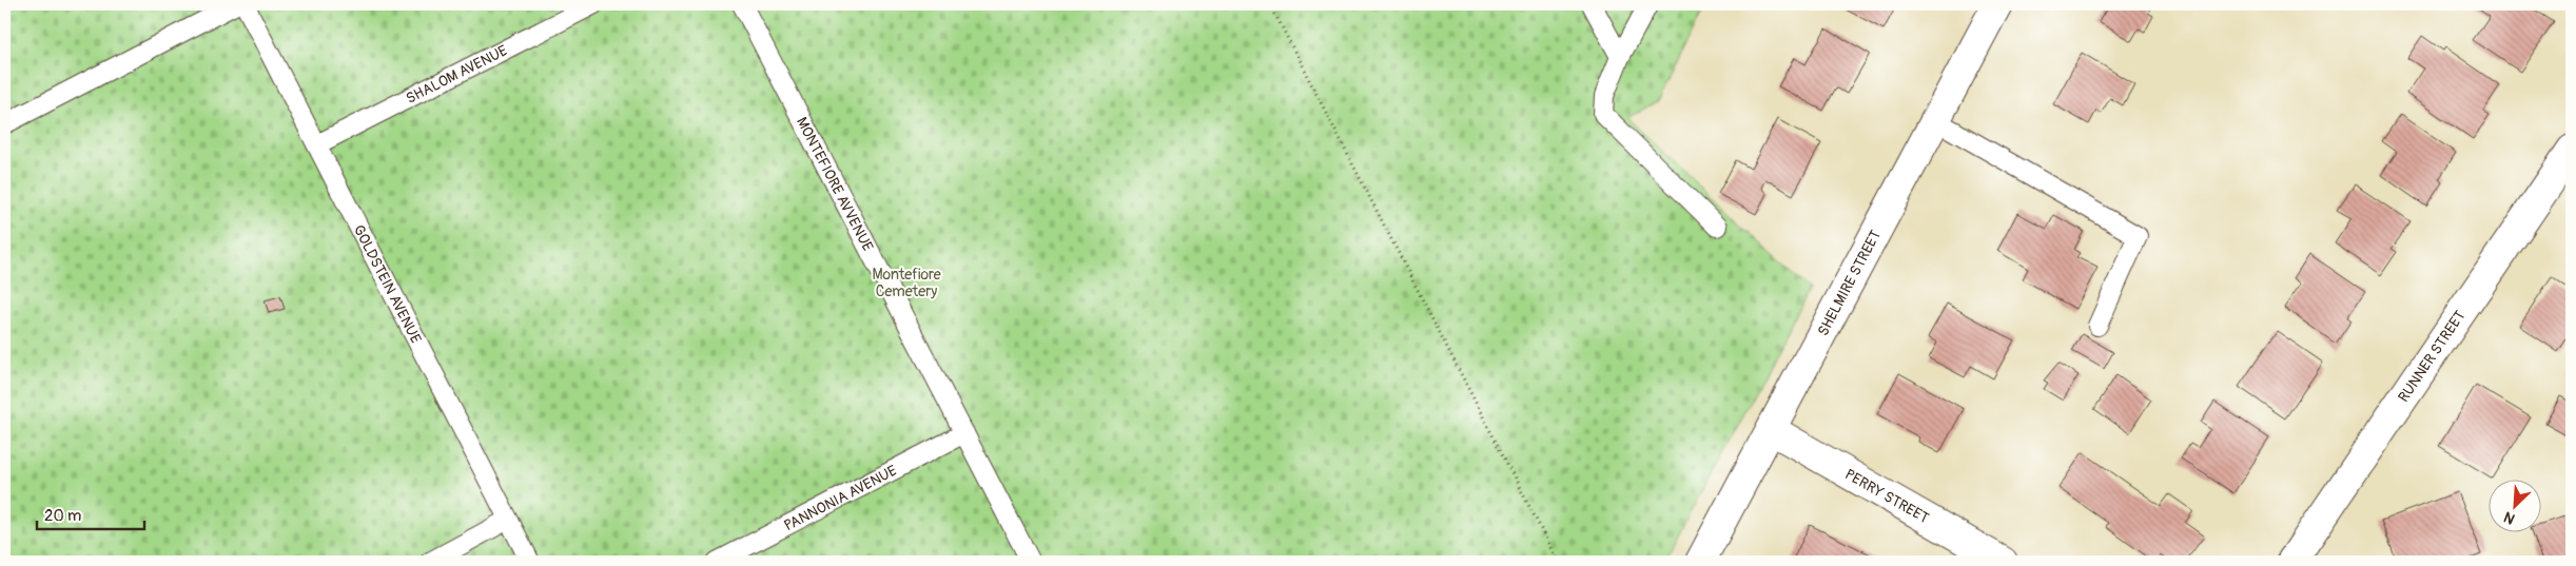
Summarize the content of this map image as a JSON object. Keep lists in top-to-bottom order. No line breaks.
{"streets":{"street":["SHELMIRE STREET","RUNNER STREET","PERRY STREET"],"lane":["SHALOM AVENUE","MONTEFIORE AVVENUE","GOLDSTEIN AVENUE","PANNONIA AVENUE"]},"crossings":[["SHALOM AVENUE","GOLDSTEIN AVENUE"],["MONTEFIORE AVVENUE","PANNONIA AVENUE"],["SHELMIRE STREET","PERRY STREET"]],"parks":["Montefiore Cemetery"],"scale_bar":"20 m","north":"bottom left"}
